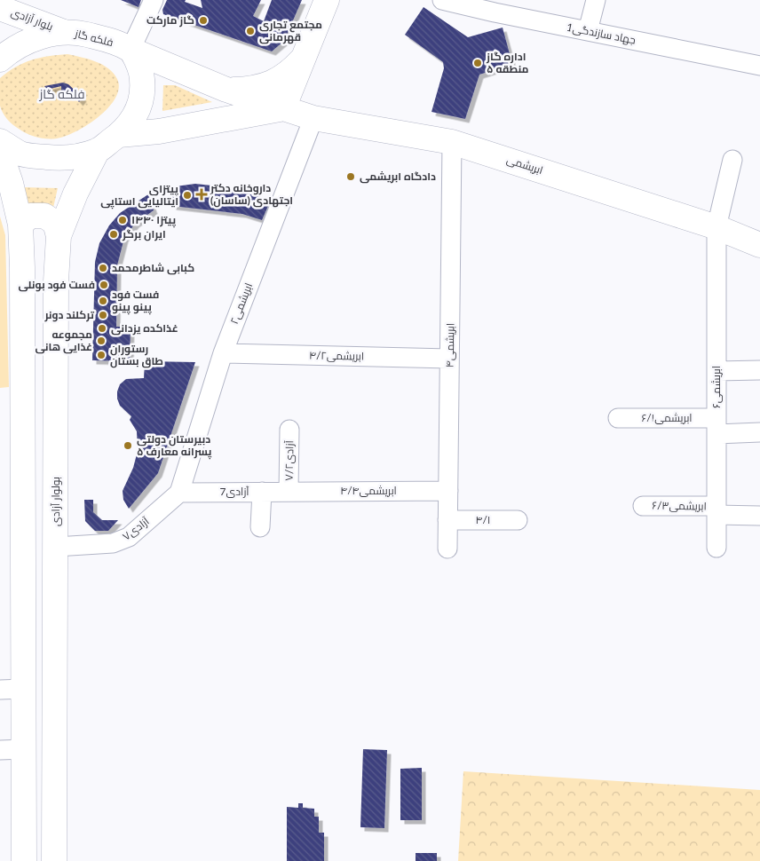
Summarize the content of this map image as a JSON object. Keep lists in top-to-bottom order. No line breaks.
{"streets":{"main road":["بلوار آزادی","فلکه گاز","ابریشمی","بولوار آزادی"],"street":["1جهاد سازندگی","ابریشمی۲","ابریشمی۴","ابریشمی۴/۲","ابریشمی۶","۶/۱ابریشمی","۷/۲آزادی","ابریشمی۴/۴","7آزادی","۶/۳ابریشمی","۴/۱","آزادی۷"]},"crossings":[["بلوار آزادی","فلکه گاز"],["فلکه گاز","ابریشمی"],["ابریشمی","ابریشمی۲"],["ابریشمی","ابریشمی۴"],["ابریشمی","ابریشمی۶"],["ابریشمی۲","ابریشمی۴/۲"],["ابریشمی۲","7آزادی"],["ابریشمی۲","آزادی۷"],["ابریشمی۴","ابریشمی۴/۲"],["ابریشمی۴","ابریشمی۴/۴"],["ابریشمی۴","۴/۱"],["ابریشمی۶","۶/۱ابریشمی"],["ابریشمی۶","۶/۳ابریشمی"],["۷/۲آزادی","ابریشمی۴/۴"],["۷/۲آزادی","7آزادی"],["ابریشمی۴/۴","7آزادی"],["7آزادی","آزادی۷"],["بولوار آزادی","آزادی۷"]],"districts":["فلکه گاز"],"places":{"other":["گاز مارکت","مجتمع تجاری قهرمانی","اداره گاز منطقه ۵","دادگاه ابریشمی","پیتزای ایتالیایی استاپی","پیتزا ۱۴۴۰","ایران برگر","کبابی شاطرمحمد","فست فود بونلی","فست فود پينو پينو","ترکلند دونر","غذاکده یزدانی","مجموعه غذایی هانی","رستوران طاق بستان","دبیرستان دولتی پسرانه معارف ۵"],"health":["داروخانه دکتر اجتهادی (ساسان)"]}}
